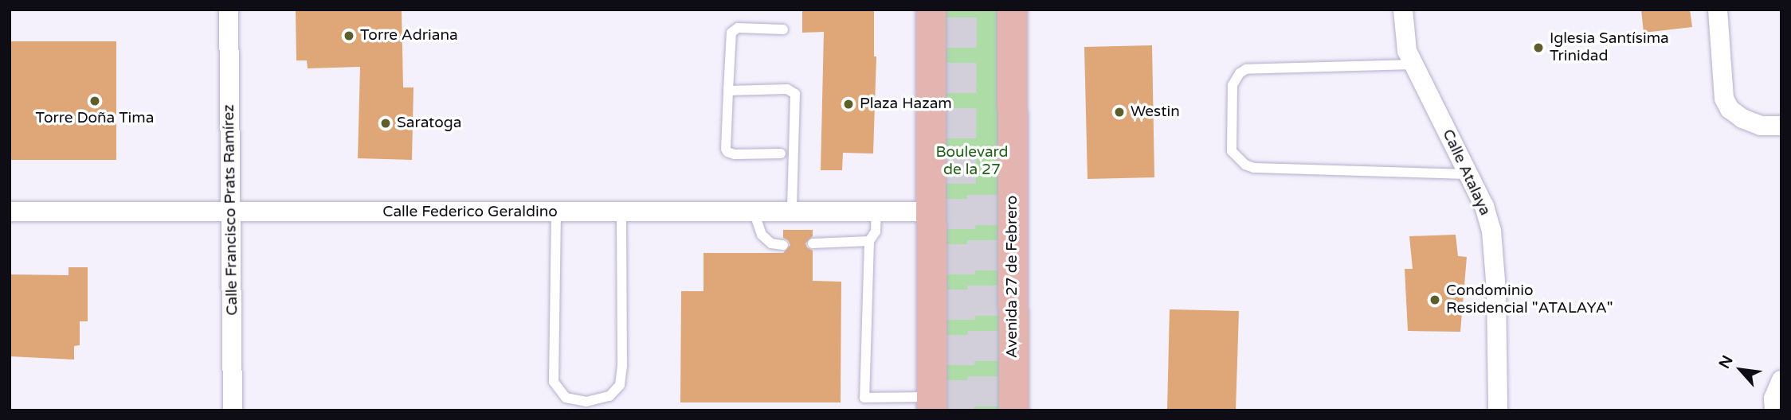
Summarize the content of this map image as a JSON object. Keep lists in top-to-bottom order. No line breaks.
{"streets":{"main road":["Avenida 27 de Febrero"],"street":["Calle Atalaya","Calle Francisco Prats Ramírez","Calle Federico Geraldino"]},"crossings":[["Calle Francisco Prats Ramírez","Calle Federico Geraldino"]],"parks":["Boulevard de la 27"],"places":["Torre Adriana","Iglesia Santísima Trinidad","Torre Doña Tima","Plaza Hazam","Westin","Saratoga","Condominio Residencial \"ATALAYA\""],"north":"top left"}
